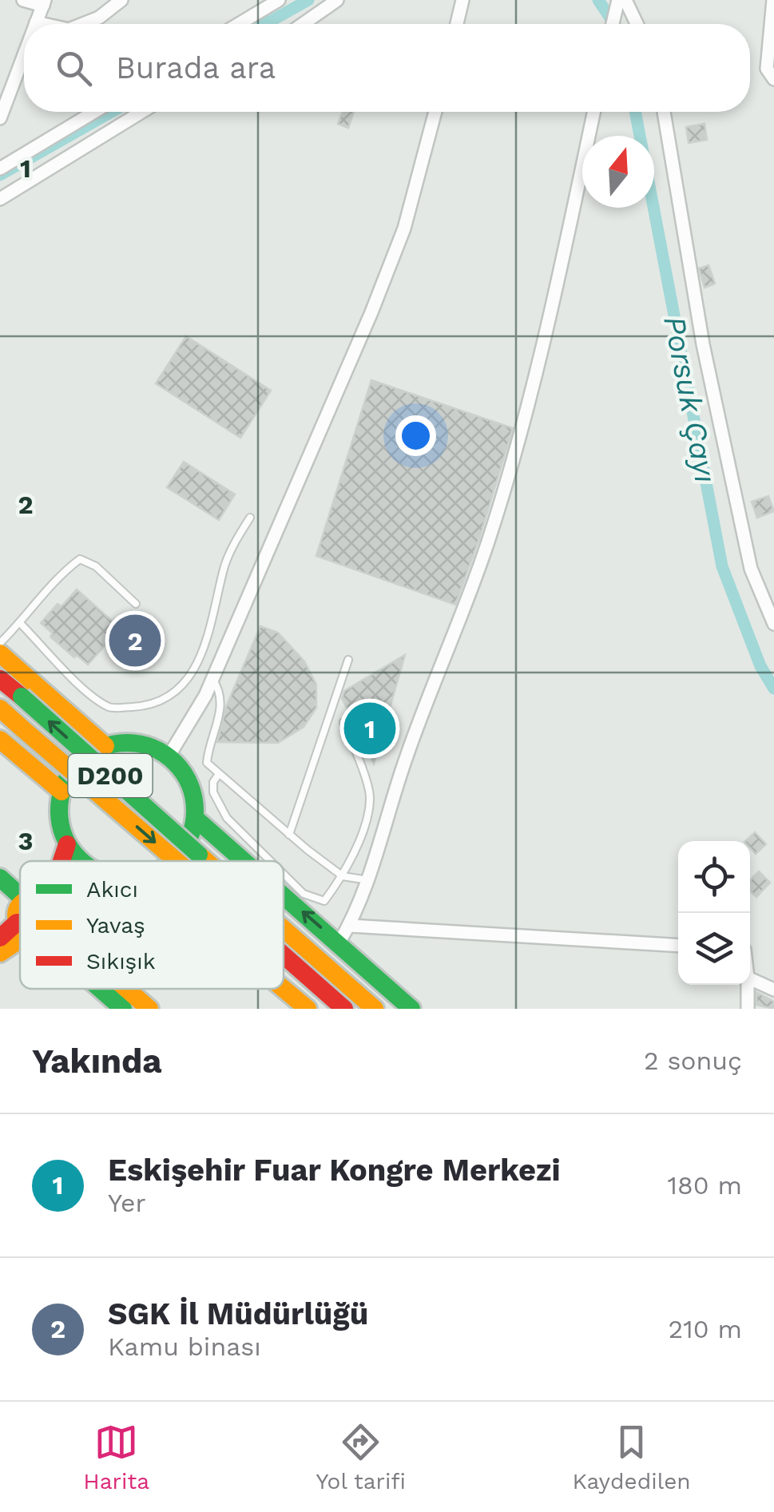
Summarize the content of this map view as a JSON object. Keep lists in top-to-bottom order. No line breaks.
{"streets":{"main road":["D200"]},"water":["Porsuk Çayı"],"legend":["Akıcı","Yavaş","Sıkışık"],"north":"top","page":{"search":"Burada ara","pins":["2","1"],"heading":["Yakında","2 sonuç"],"list":[{"mark":"1","name":"Eskişehir Fuar Kongre Merkezi","note":"Yer","value":"180 m"},{"mark":"2","name":"SGK İl Müdürlüğü","note":"Kamu binası","value":"210 m"}],"nav":["Harita","Yol tarifi","Kaydedilen"]},"grid":{"rows":["1","2","3"]}}
